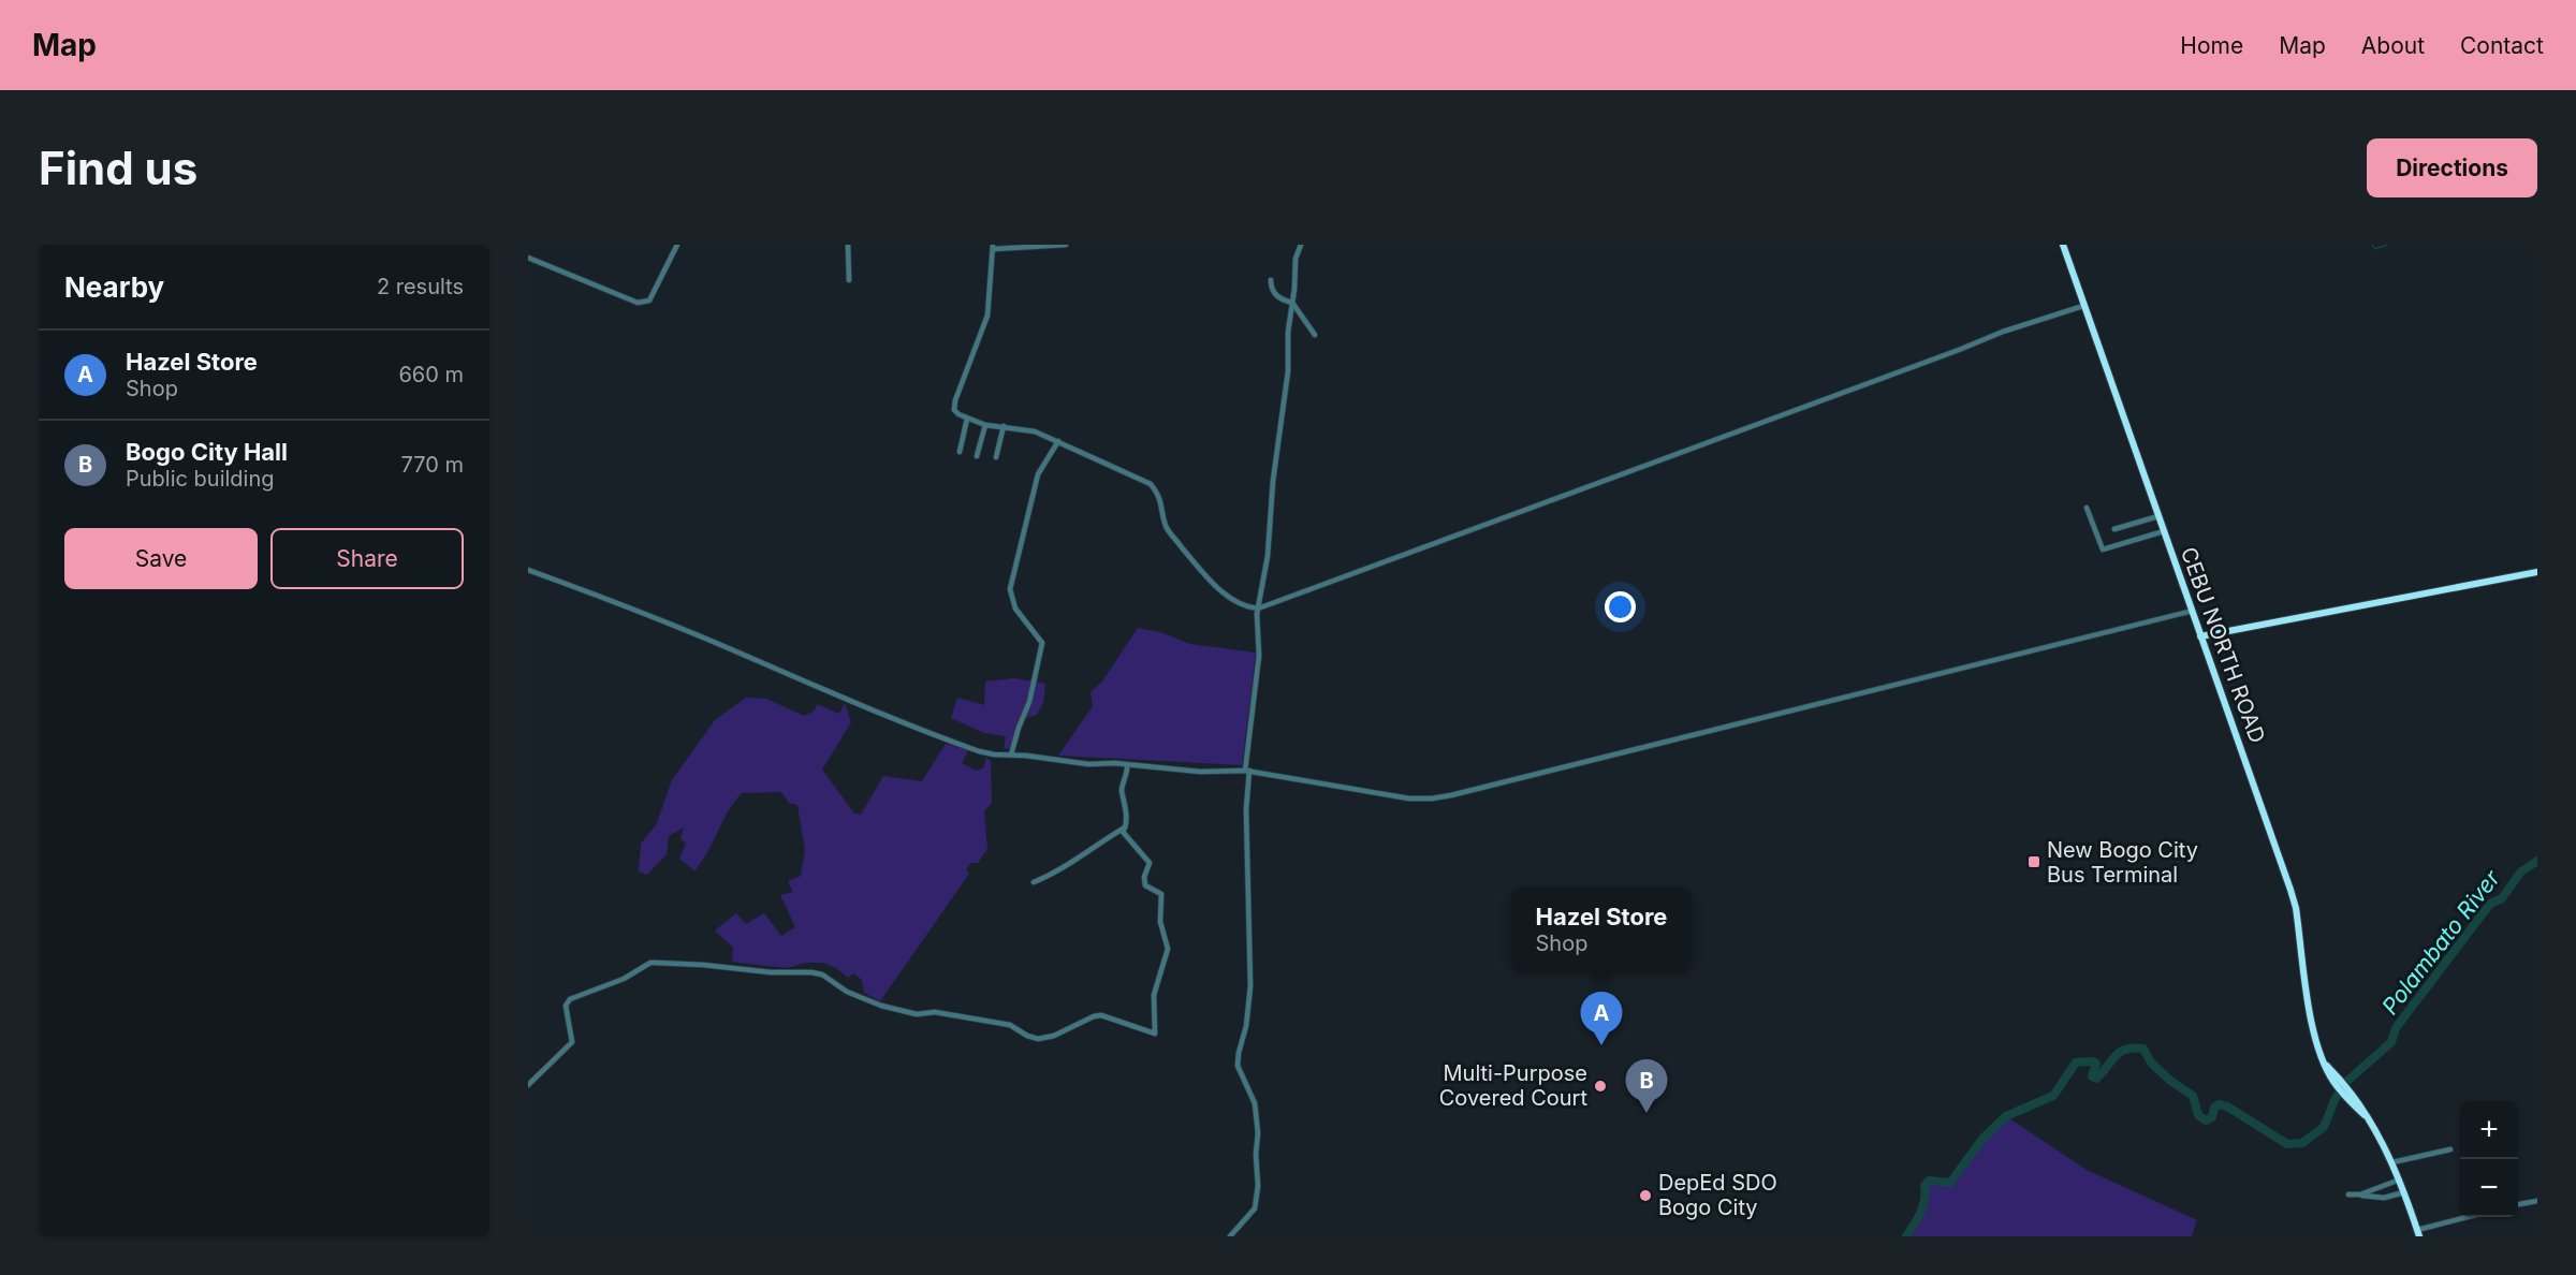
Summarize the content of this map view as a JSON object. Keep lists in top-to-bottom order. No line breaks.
{"streets":{"highway":["CEBU NORTH ROAD"]},"water":["Polambato River"],"places":{"transit":["New Bogo City Bus Terminal"],"other":["Multi-Purpose Covered Court","DepEd SDO Bogo City"]},"page":{"header":"Map","nav":["Home","Map","About","Contact"],"buttons":["Directions",["Save","Share"]],"title":"Find us","heading":["Nearby","2 results"],"list":[{"mark":"A","name":"Hazel Store","note":"Shop","value":"660 m"},{"mark":"B","name":"Bogo City Hall","note":"Public building","value":"770 m"}],"popup":["Hazel Store","Shop"],"pins":["A","B"],"map_buttons":["+","−"]}}
